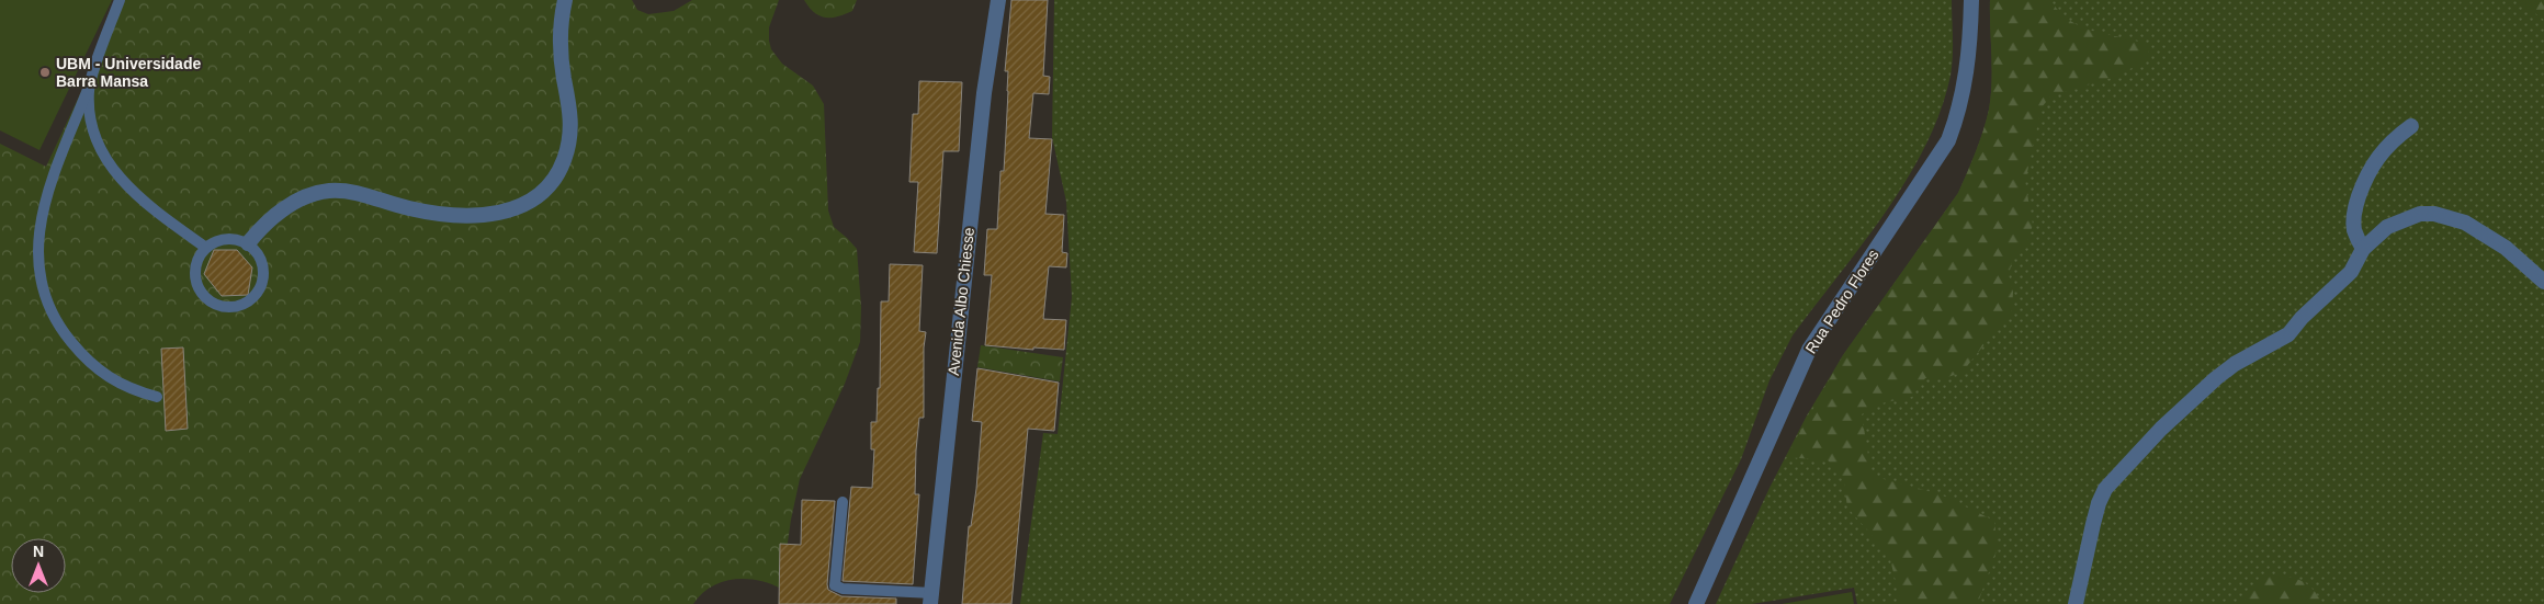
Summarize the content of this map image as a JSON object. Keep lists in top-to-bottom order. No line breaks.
{"streets":{"street":["Avenida Albo Chiesse","Rua Pedro Flores"]},"places":["UBM - Universidade Barra Mansa"],"north":"top"}
